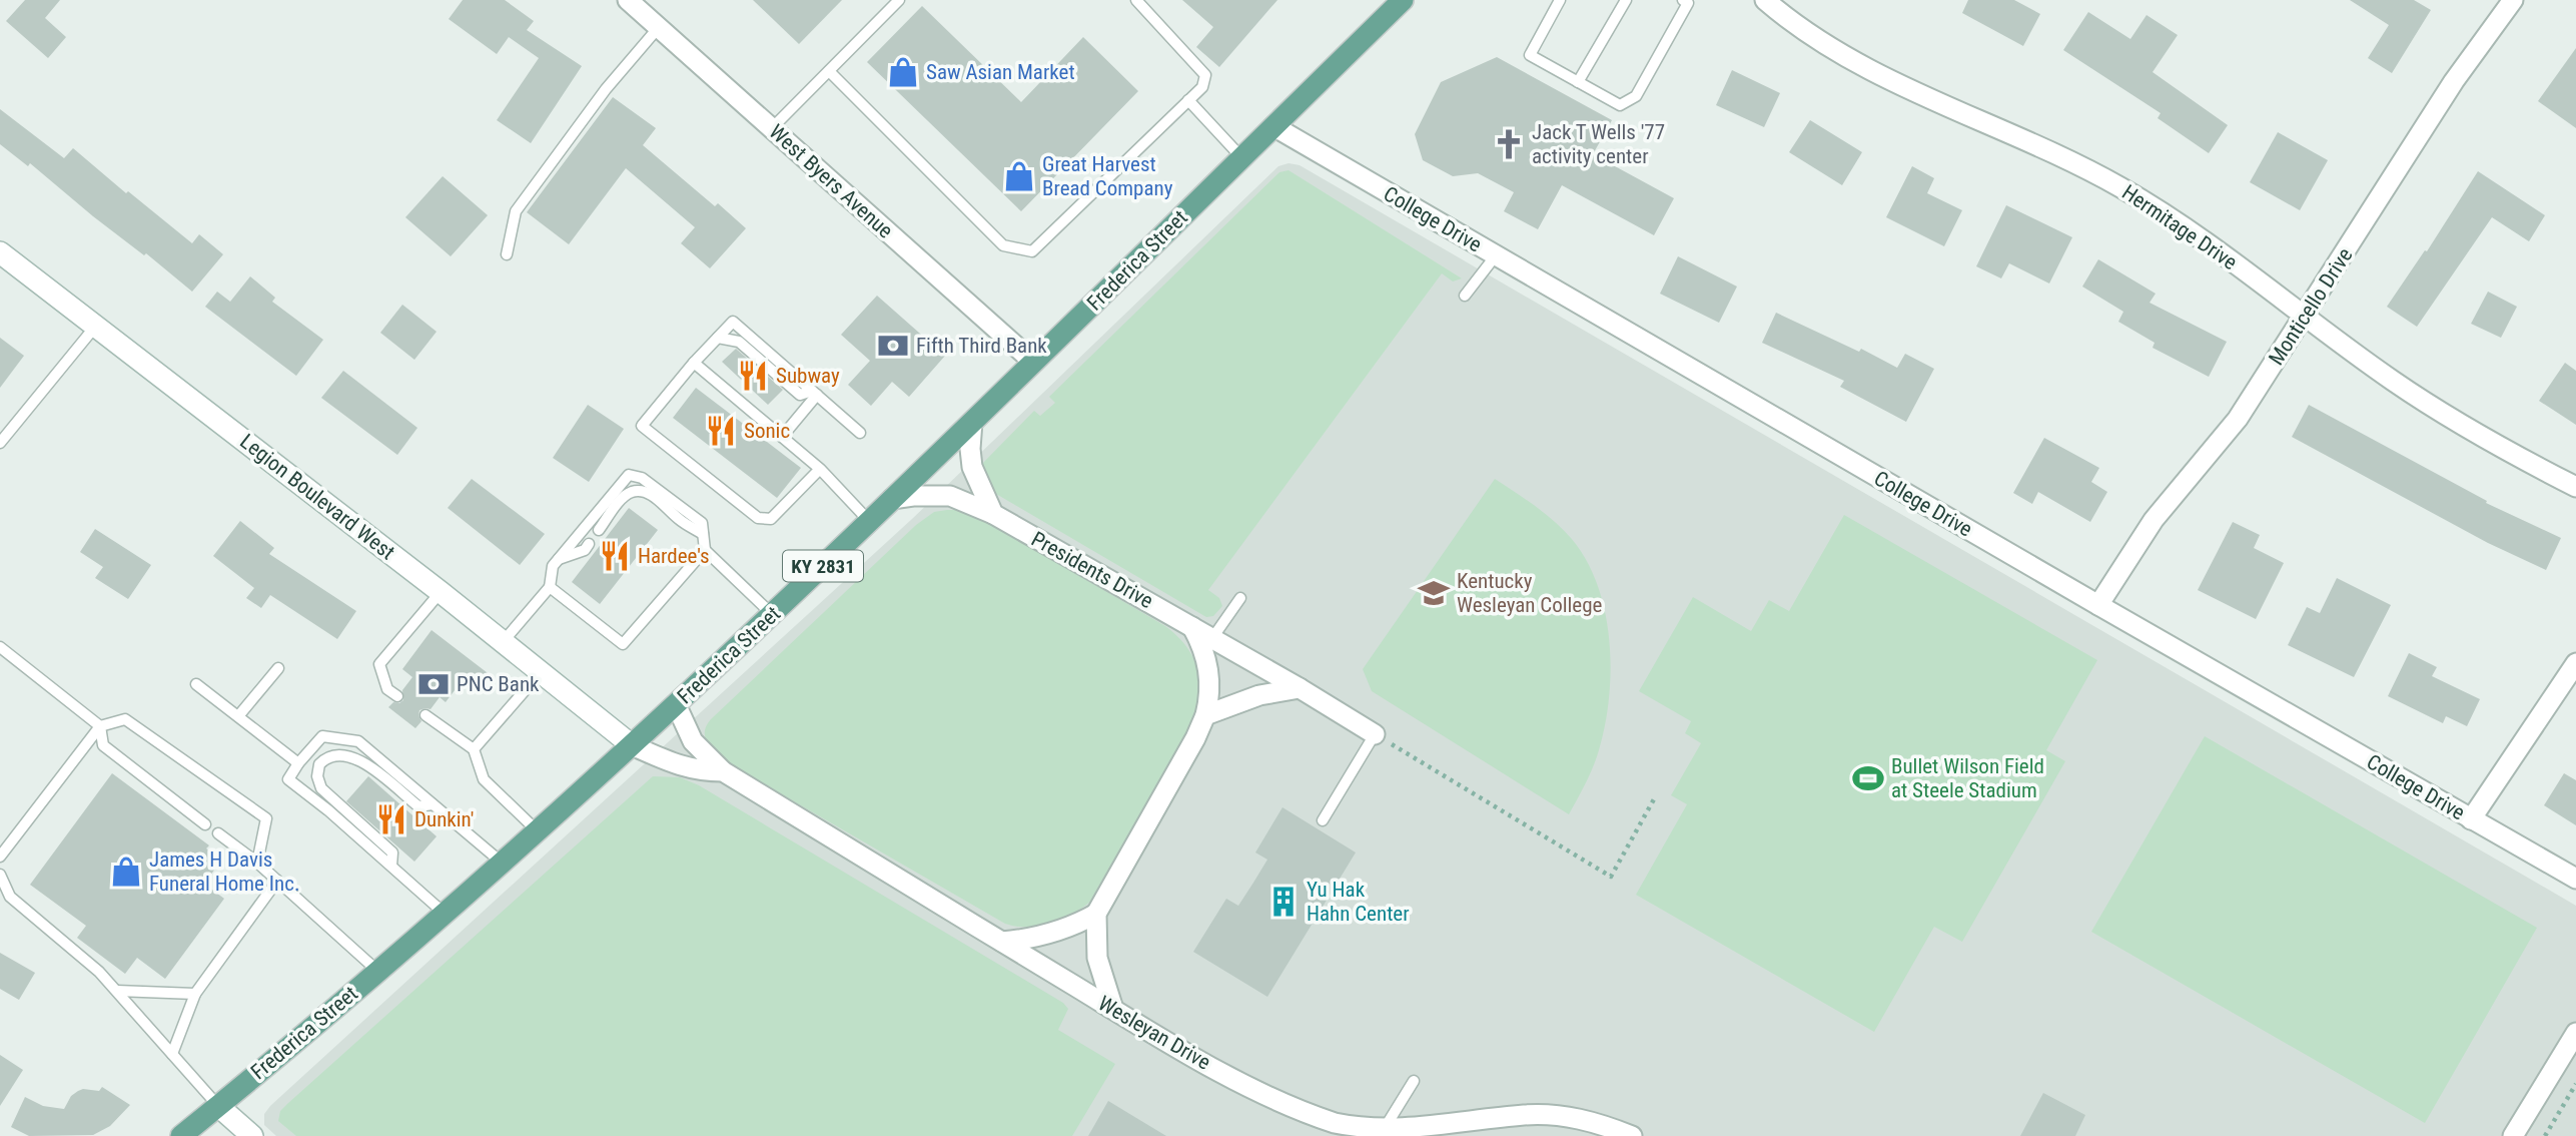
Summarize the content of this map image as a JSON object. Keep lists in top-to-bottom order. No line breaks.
{"streets":{"main road":["Frederica Street","KY 2831"],"street":["West Byers Avenue","College Drive","Hermitage Drive","Monticello Drive","Legion Boulevard West","Presidents Drive","Wesleyan Drive"]},"crossings":[["West Byers Avenue","Frederica Street"],["College Drive","Frederica Street"],["College Drive","Monticello Drive"],["Hermitage Drive","Monticello Drive"],["Frederica Street","Legion Boulevard West"],["Frederica Street","Presidents Drive"],["Frederica Street","Wesleyan Drive"],["Legion Boulevard West","Wesleyan Drive"]],"places":{"shop":["Saw Asian Market","Great Harvest Bread Company","James H Davis Funeral Home Inc."],"church":["Jack T Wells '77 activity center"],"bank":["Fifth Third Bank","PNC Bank"],"restaurant":["Subway","Sonic","Hardee's","Dunkin'"],"school or university":["Kentucky Wesleyan College"],"sports":["Bullet Wilson Field at Steele Stadium"],"building":["Yu Hak Hahn Center"]}}
